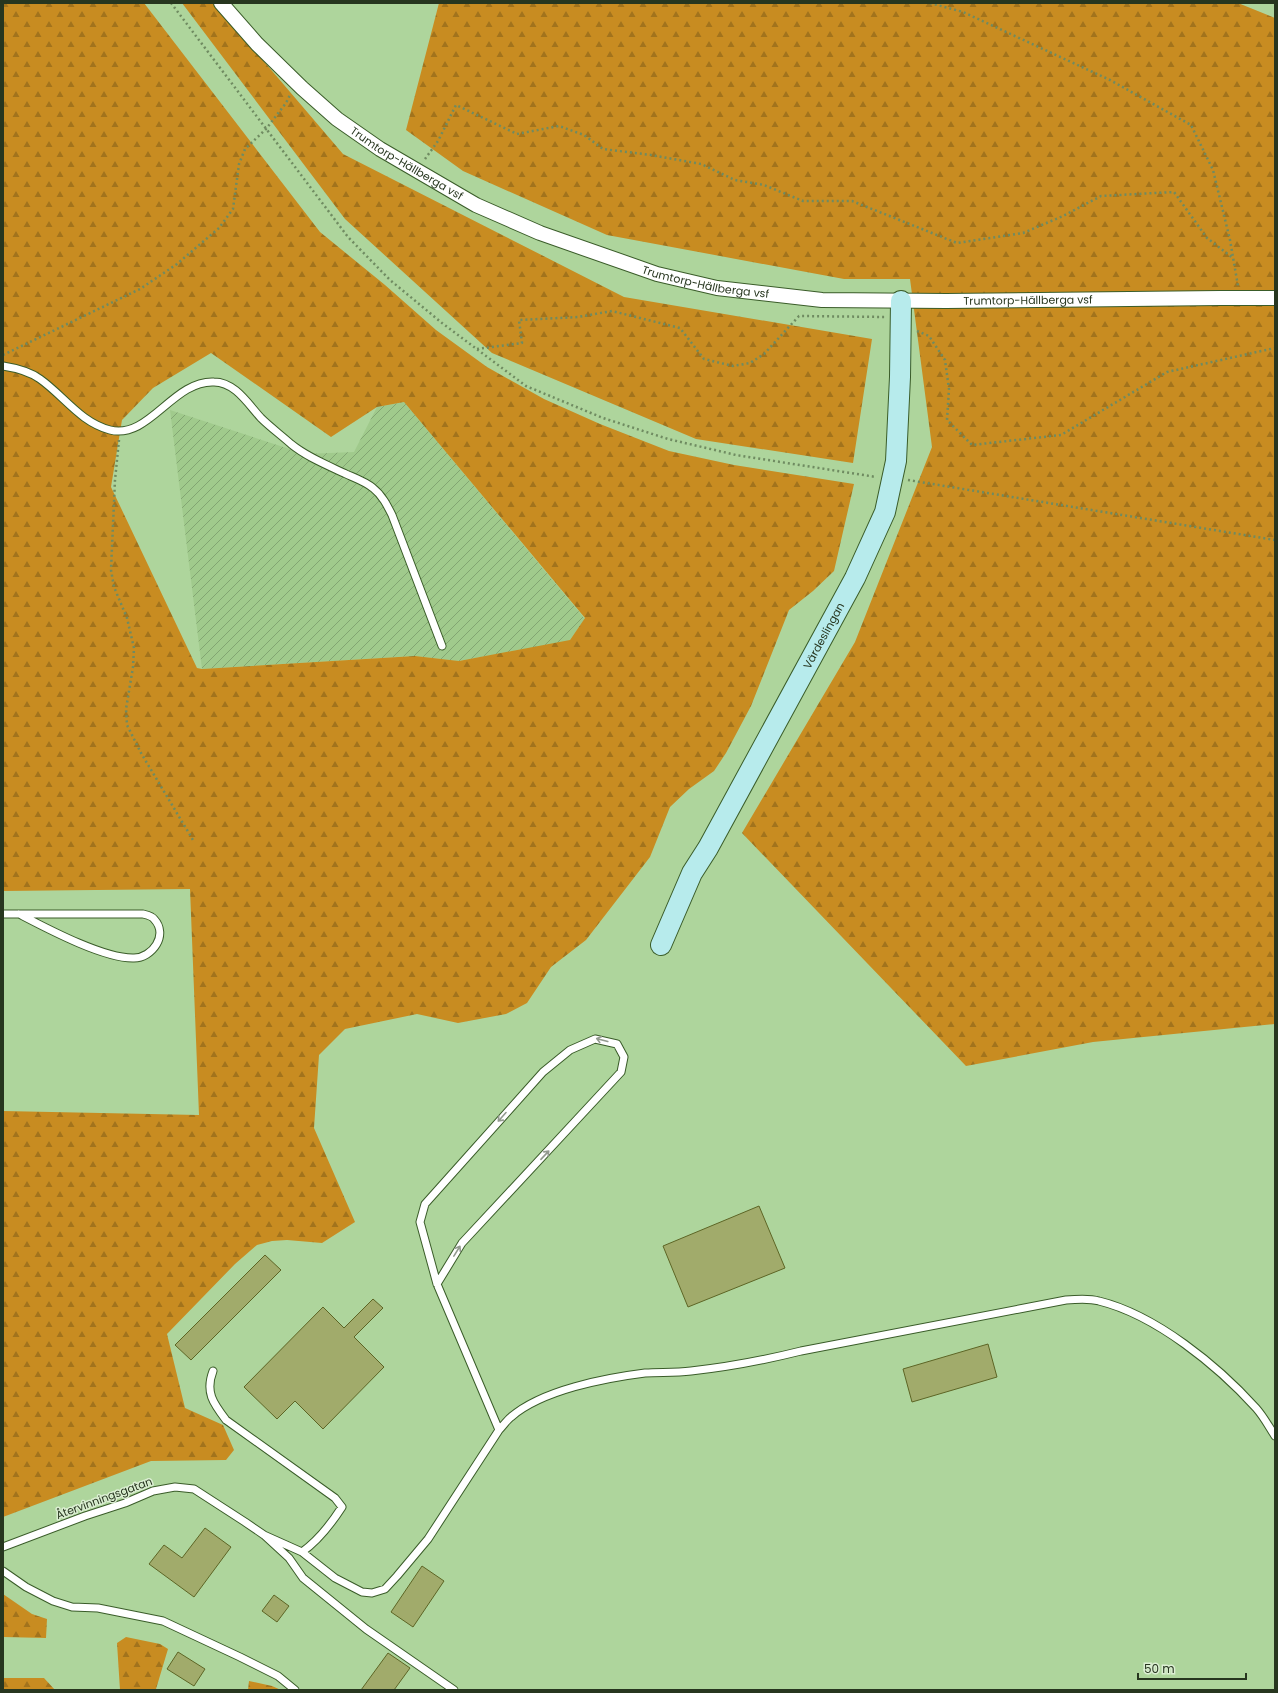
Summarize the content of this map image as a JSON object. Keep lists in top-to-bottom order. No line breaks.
{"streets":{"street":["Trumtorp-Hällberga vsf","Värdeslingan"],"lane":["Återvinningsgatan"]},"crossings":[["Trumtorp-Hällberga vsf","Värdeslingan"]],"scale_bar":"50 m"}
